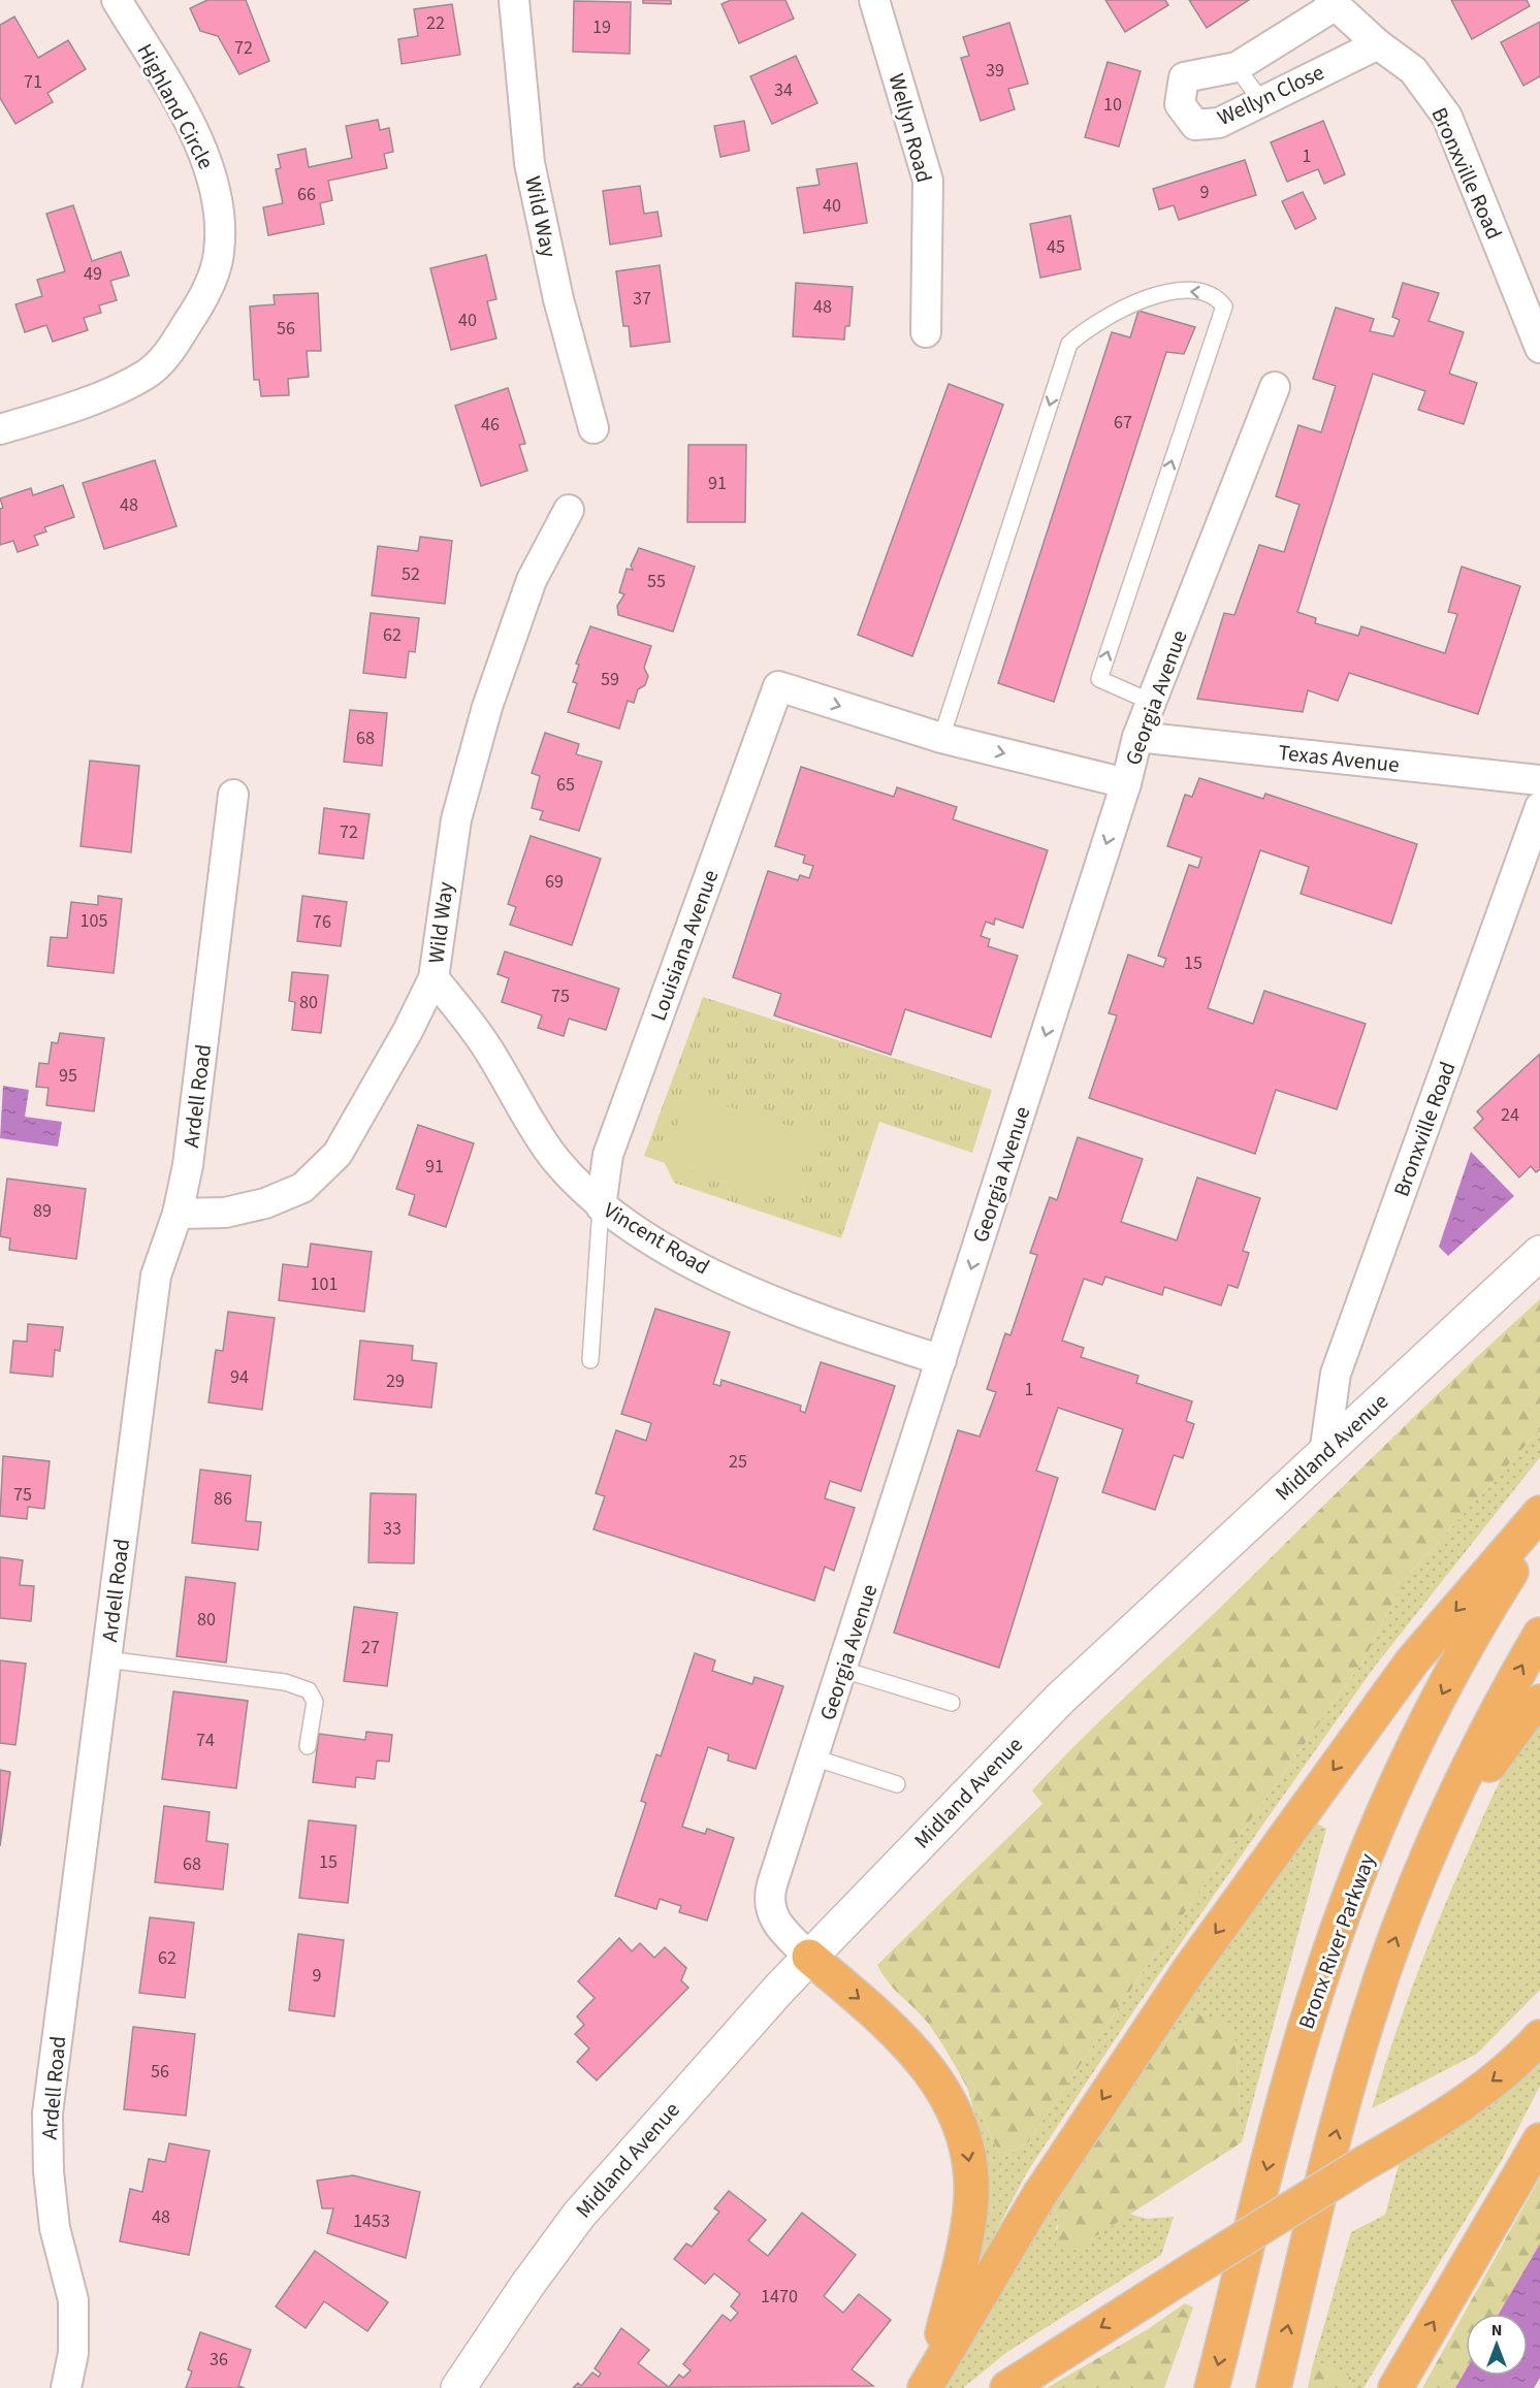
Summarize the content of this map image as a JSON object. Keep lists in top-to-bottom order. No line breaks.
{"streets":{"highway":["Bronx River Parkway"],"street":["Wellyn Close","Highland Circle","Wellyn Road","Bronxville Road","Wild Way","Georgia Avenue","Texas Avenue","Louisiana Avenue","Ardell Road","Vincent Road","Midland Avenue"]},"crossings":[["Wellyn Close","Bronxville Road"],["Bronxville Road","Midland Avenue"],["Wild Way","Ardell Road"],["Wild Way","Vincent Road"],["Georgia Avenue","Texas Avenue"],["Georgia Avenue","Vincent Road"],["Georgia Avenue","Midland Avenue"],["Louisiana Avenue","Vincent Road"]],"one_way":["Georgia Avenue","Louisiana Avenue"],"house_numbers":["22","19","72","39","71","34","10","1","9","66","40","45","49","37","48","40","56","67","46","91","48","52","55","62","59","68","65","72","69","105","76","15","75","80","95","24","91","89","101","94","29","1","25","75","86","33","80","27","74","15","68","62","9","56","48","1453","1470","36"],"north":"top"}
